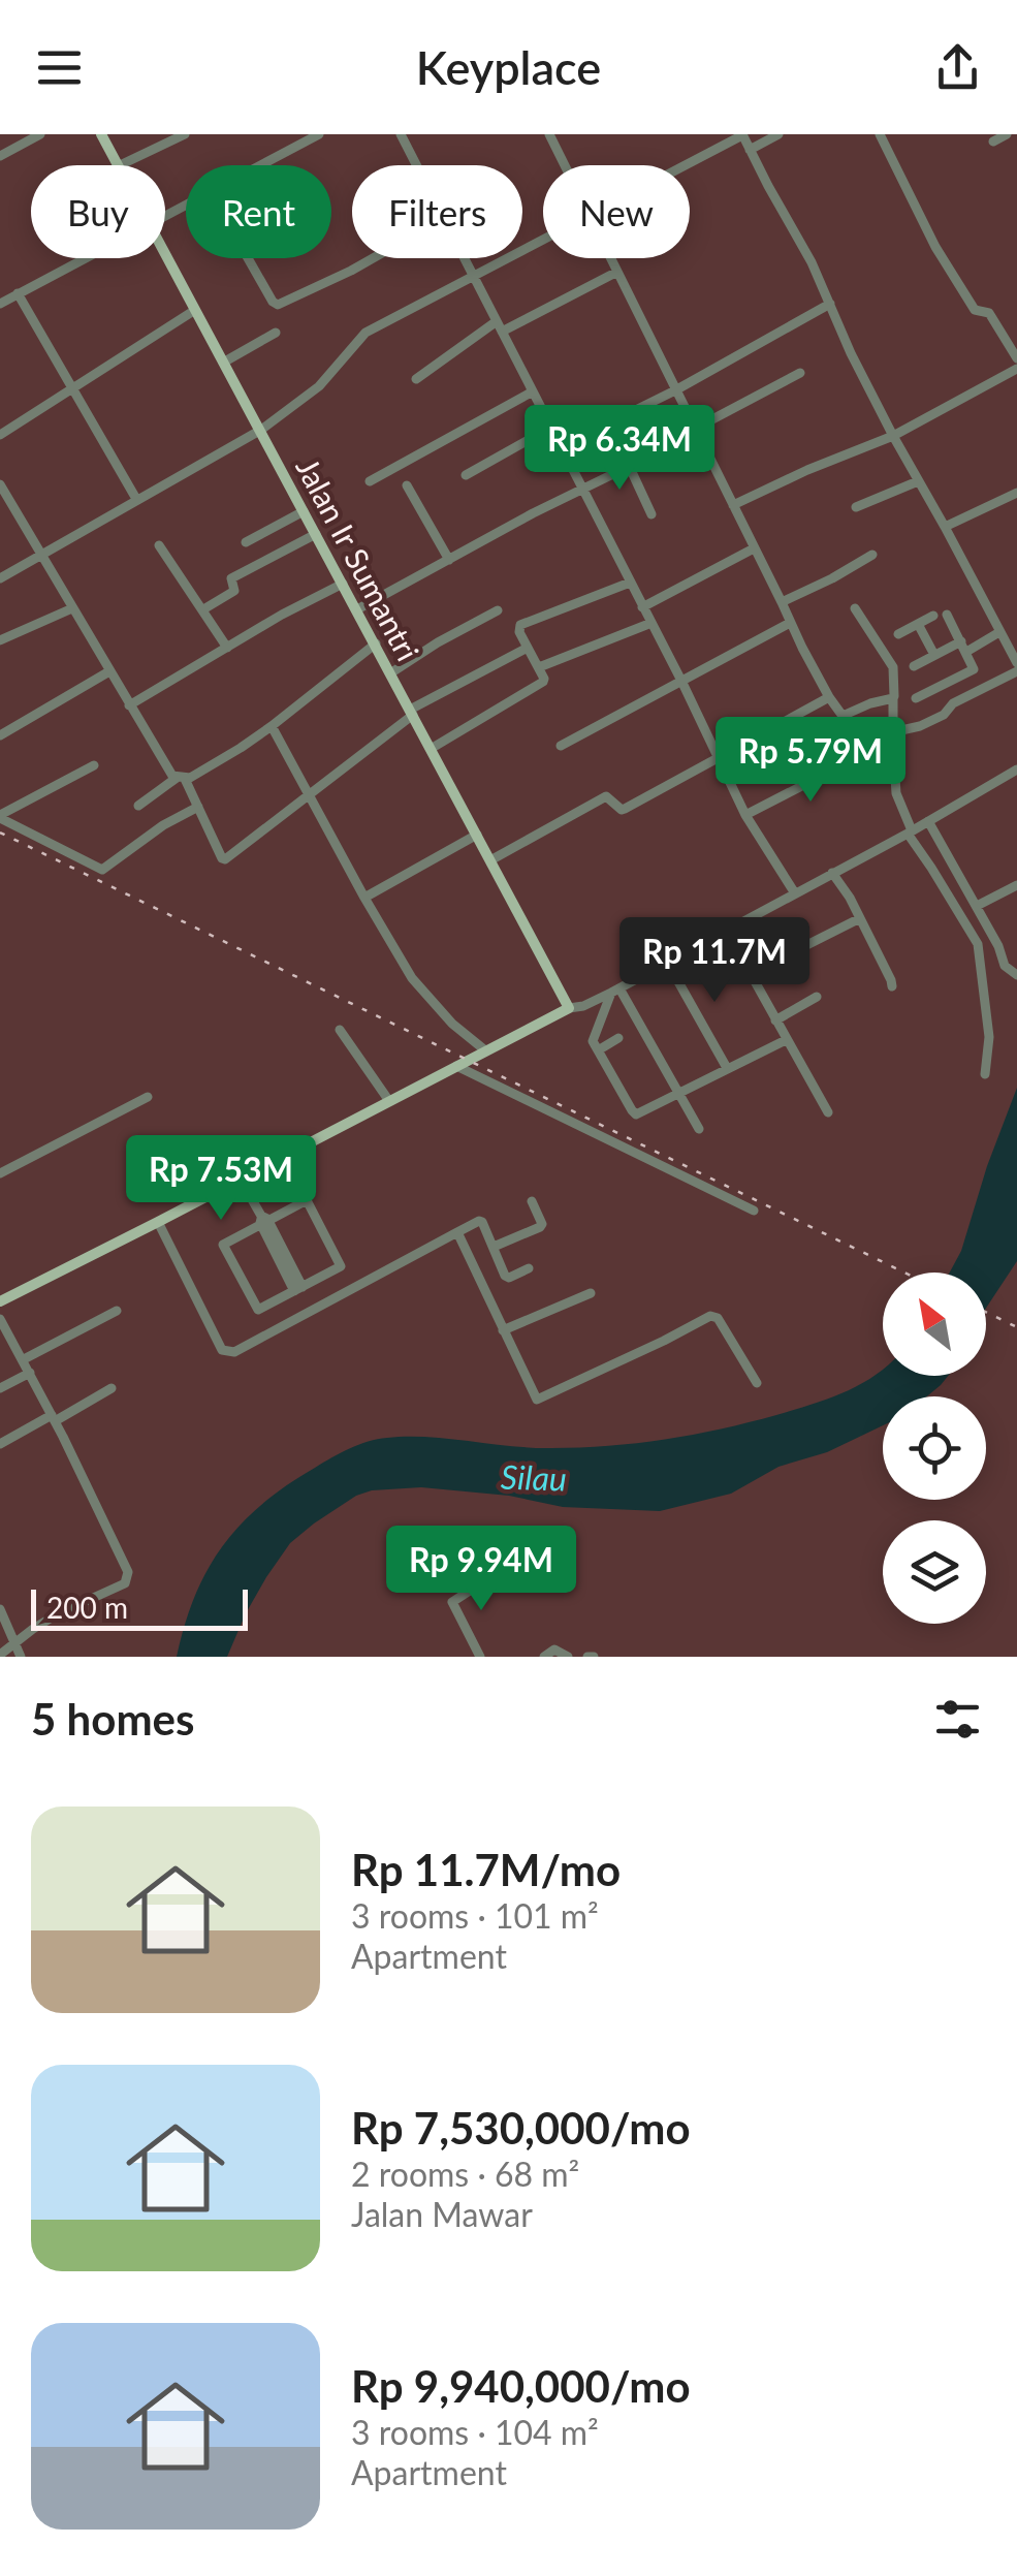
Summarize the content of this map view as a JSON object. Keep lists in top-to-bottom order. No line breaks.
{"streets":{"main road":["Jalan Ir Sumantri"]},"water":["Silau"],"scale_bar":"200 m","north":"top left","page":{"header":"Keyplace","chip":["Buy","Rent","Filters","New"],"price":["Rp 6.34M","Rp 5.79M","Rp 11.7M","Rp 7.53M","Rp 9.94M"],"scale":"200 m","heading":"5 homes","list":[{"name":"Rp 11.7M/mo","note":"3 rooms · 101 m² · Apartment"},{"name":"Rp 7,530,000/mo","note":"2 rooms · 68 m² · Jalan Mawar"},{"name":"Rp 9,940,000/mo","note":"3 rooms · 104 m² · Apartment"}]}}
